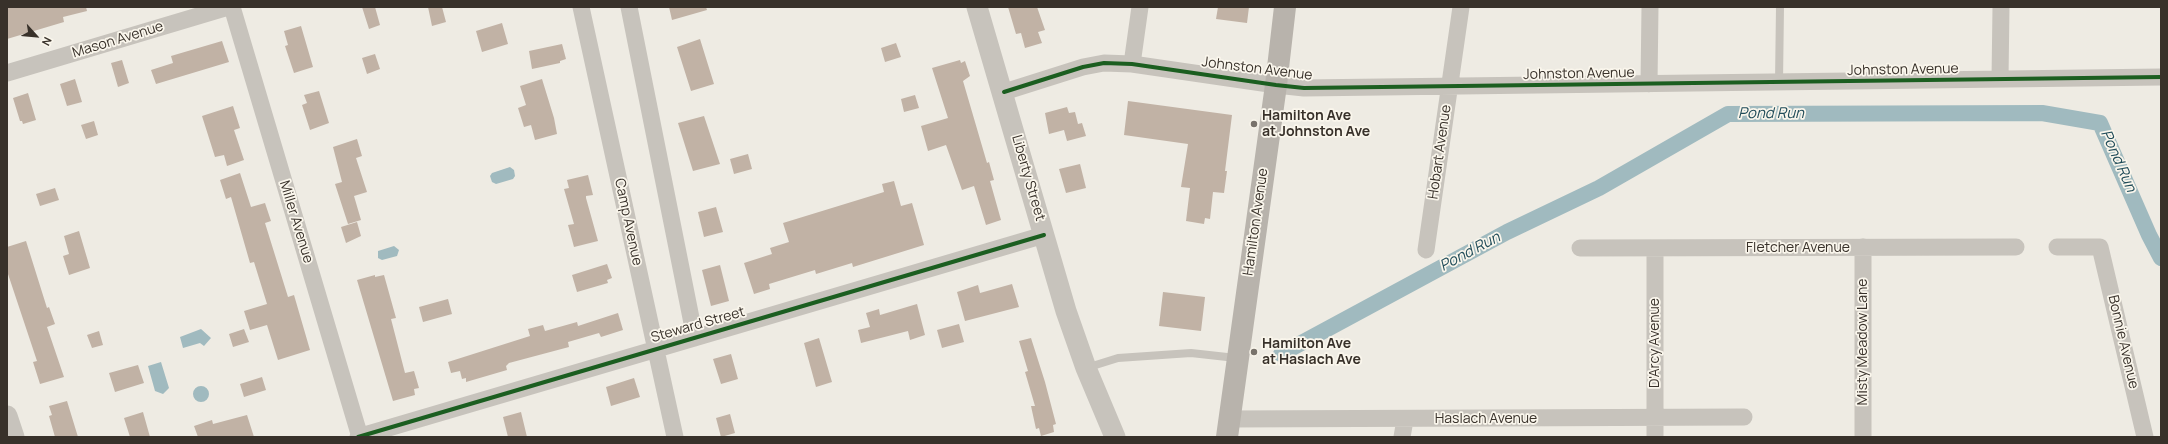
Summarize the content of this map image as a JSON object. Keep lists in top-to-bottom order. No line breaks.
{"streets":{"main road":["Hamilton Avenue"],"street":["Mason Avenue","Johnston Avenue","Hobart Avenue","Liberty Street","Miller Avenue","Camp Avenue","Fletcher Avenue","Steward Street","Misty Meadow Lane","Bonnie Avenue","D'Arcy Avenue","Haslach Avenue"]},"crossings":[["Johnston Avenue","Hobart Avenue"],["Johnston Avenue","Liberty Street"],["Johnston Avenue","Hamilton Avenue"],["Liberty Street","Steward Street"],["Miller Avenue","Steward Street"],["Camp Avenue","Steward Street"],["Hamilton Avenue","Haslach Avenue"],["Fletcher Avenue","Misty Meadow Lane"],["Fletcher Avenue","D'Arcy Avenue"],["D'Arcy Avenue","Haslach Avenue"]],"water":["Pond Run"],"places":["Hamilton Ave at Johnston Ave","Hamilton Ave at Haslach Ave"],"north":"bottom right"}
